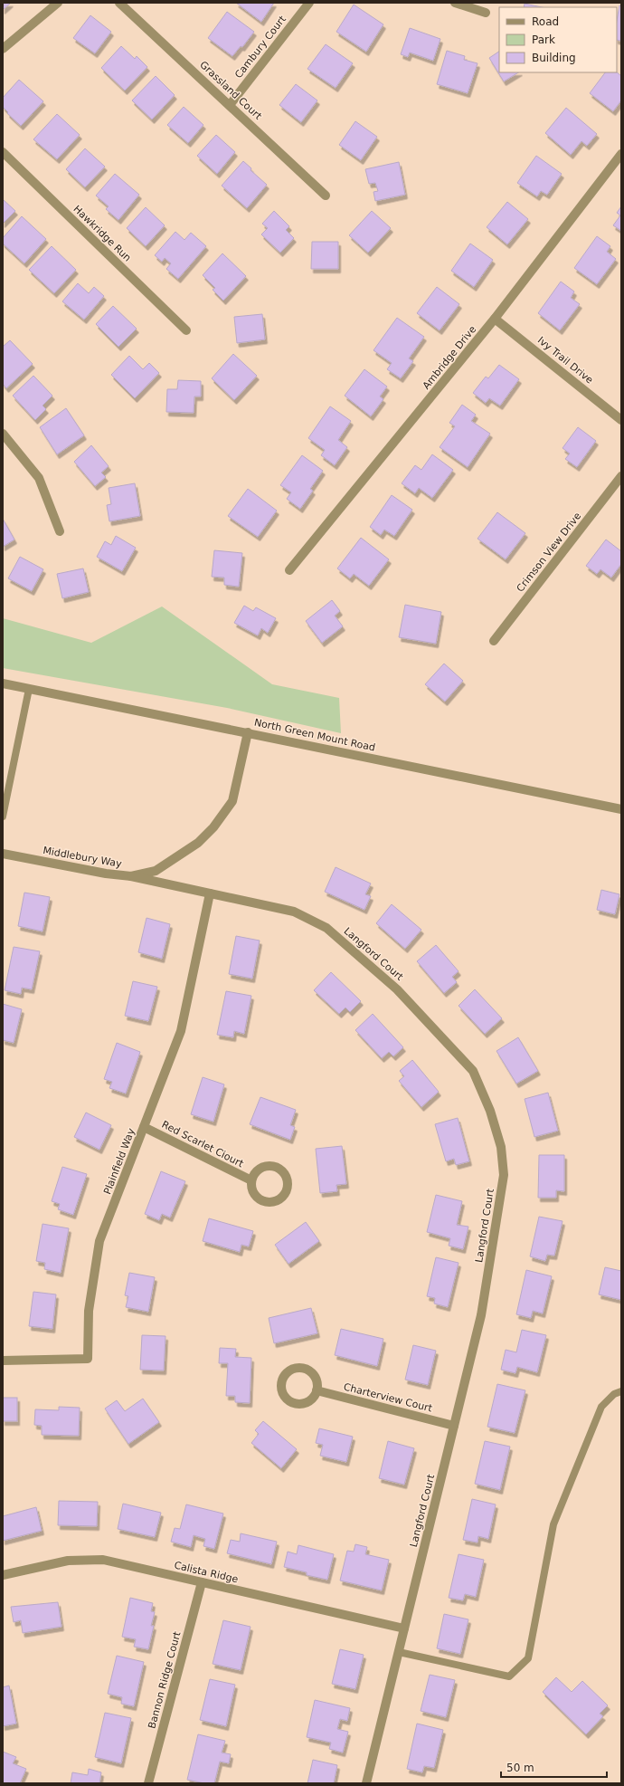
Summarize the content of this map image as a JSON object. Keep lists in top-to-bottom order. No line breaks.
{"streets":{"street":["Cambury Court","Grassland Court","Hawkridge Run","Ambridge Drive","Ivy Trail Drive","Crimson View Drive","North Green Mount Road","Middlebury Way","Langford Court","Red Scarlet Ciourt","Plainfield Way","Charterview Court","Calista Ridge","Bannon Ridge Court"]},"crossings":[["Cambury Court","Grassland Court"],["Ambridge Drive","Ivy Trail Drive"],["North Green Mount Road","Middlebury Way"],["Middlebury Way","Langford Court"],["Langford Court","Plainfield Way"],["Langford Court","Charterview Court"],["Langford Court","Calista Ridge"],["Red Scarlet Ciourt","Plainfield Way"],["Calista Ridge","Bannon Ridge Court"]],"legend":["Road","Park","Building"],"scale_bar":"50 m"}
